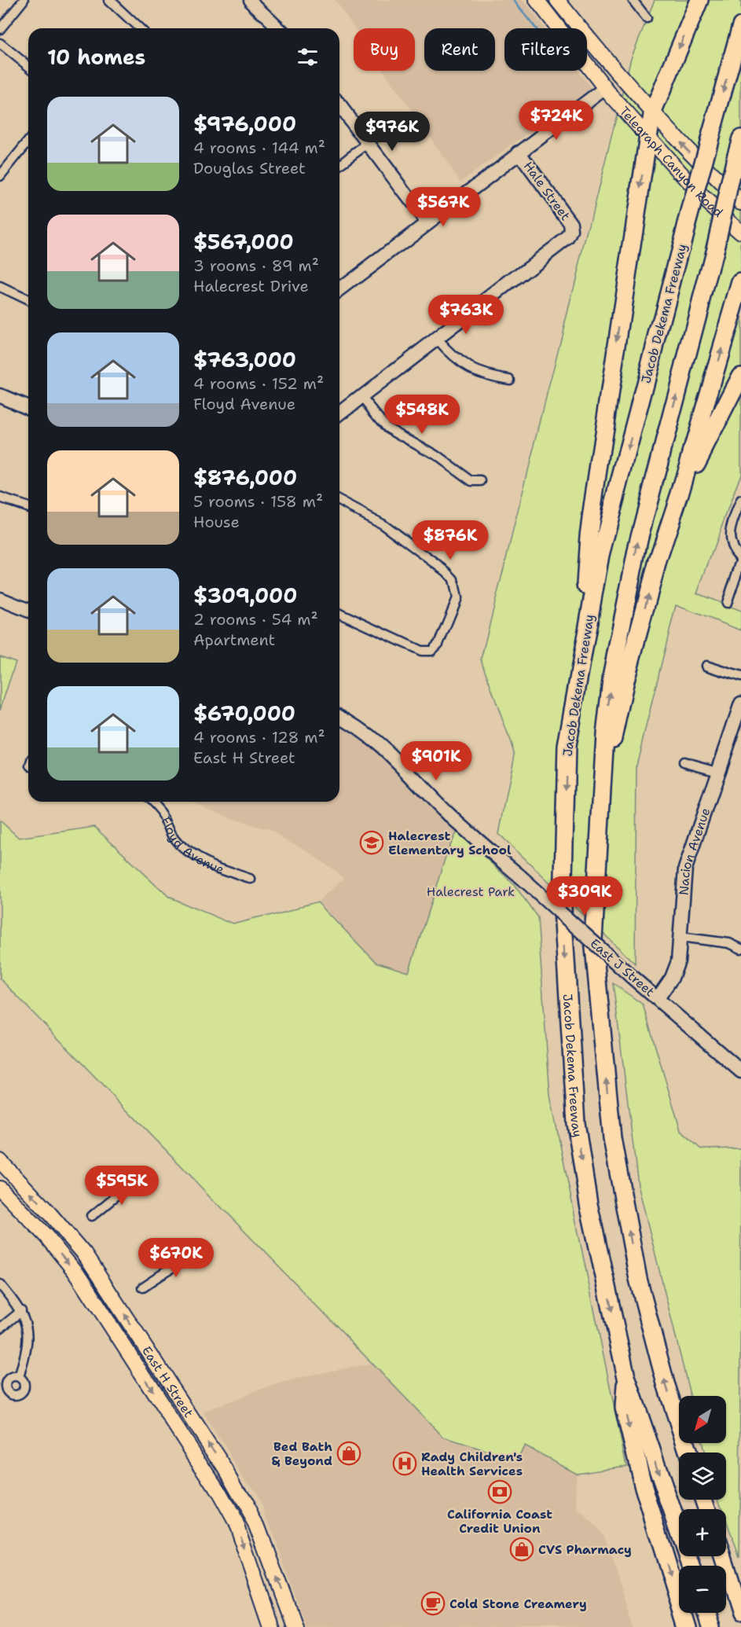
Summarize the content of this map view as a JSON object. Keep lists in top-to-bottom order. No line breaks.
{"streets":{"highway":["Jacob Dekema Freeway"],"main road":["Telegraph Canyon Road","East H Street"],"street":["Hale Street","Floyd Avenue","Nacion Avenue","East J Street"]},"crossings":[["Nacion Avenue","East J Street"]],"parks":["Halecrest Park"],"places":{"school or university":["Halecrest Elementary School"],"shop":["Bed Bath & Beyond","CVS Pharmacy"],"hospital":["Rady Children's Health Services"],"bank":["California Coast Credit Union"],"cafe":["Cold Stone Creamery"]},"north":"bottom left","page":{"chip":["Buy","Rent","Filters"],"heading":"10 homes","list":[{"name":"$976,000","note":"4 rooms · 144 m² · Douglas Street"},{"name":"$567,000","note":"3 rooms · 89 m² · Halecrest Drive"},{"name":"$763,000","note":"4 rooms · 152 m² · Floyd Avenue"},{"name":"$876,000","note":"5 rooms · 158 m² · House"},{"name":"$309,000","note":"2 rooms · 54 m² · Apartment"},{"name":"$670,000","note":"4 rooms · 128 m² · East H Street"}],"price":["$724K","$976K","$567K","$763K","$548K","$876K","$901K","$309K","$595K","$670K"],"map_buttons":["+","−"]}}
